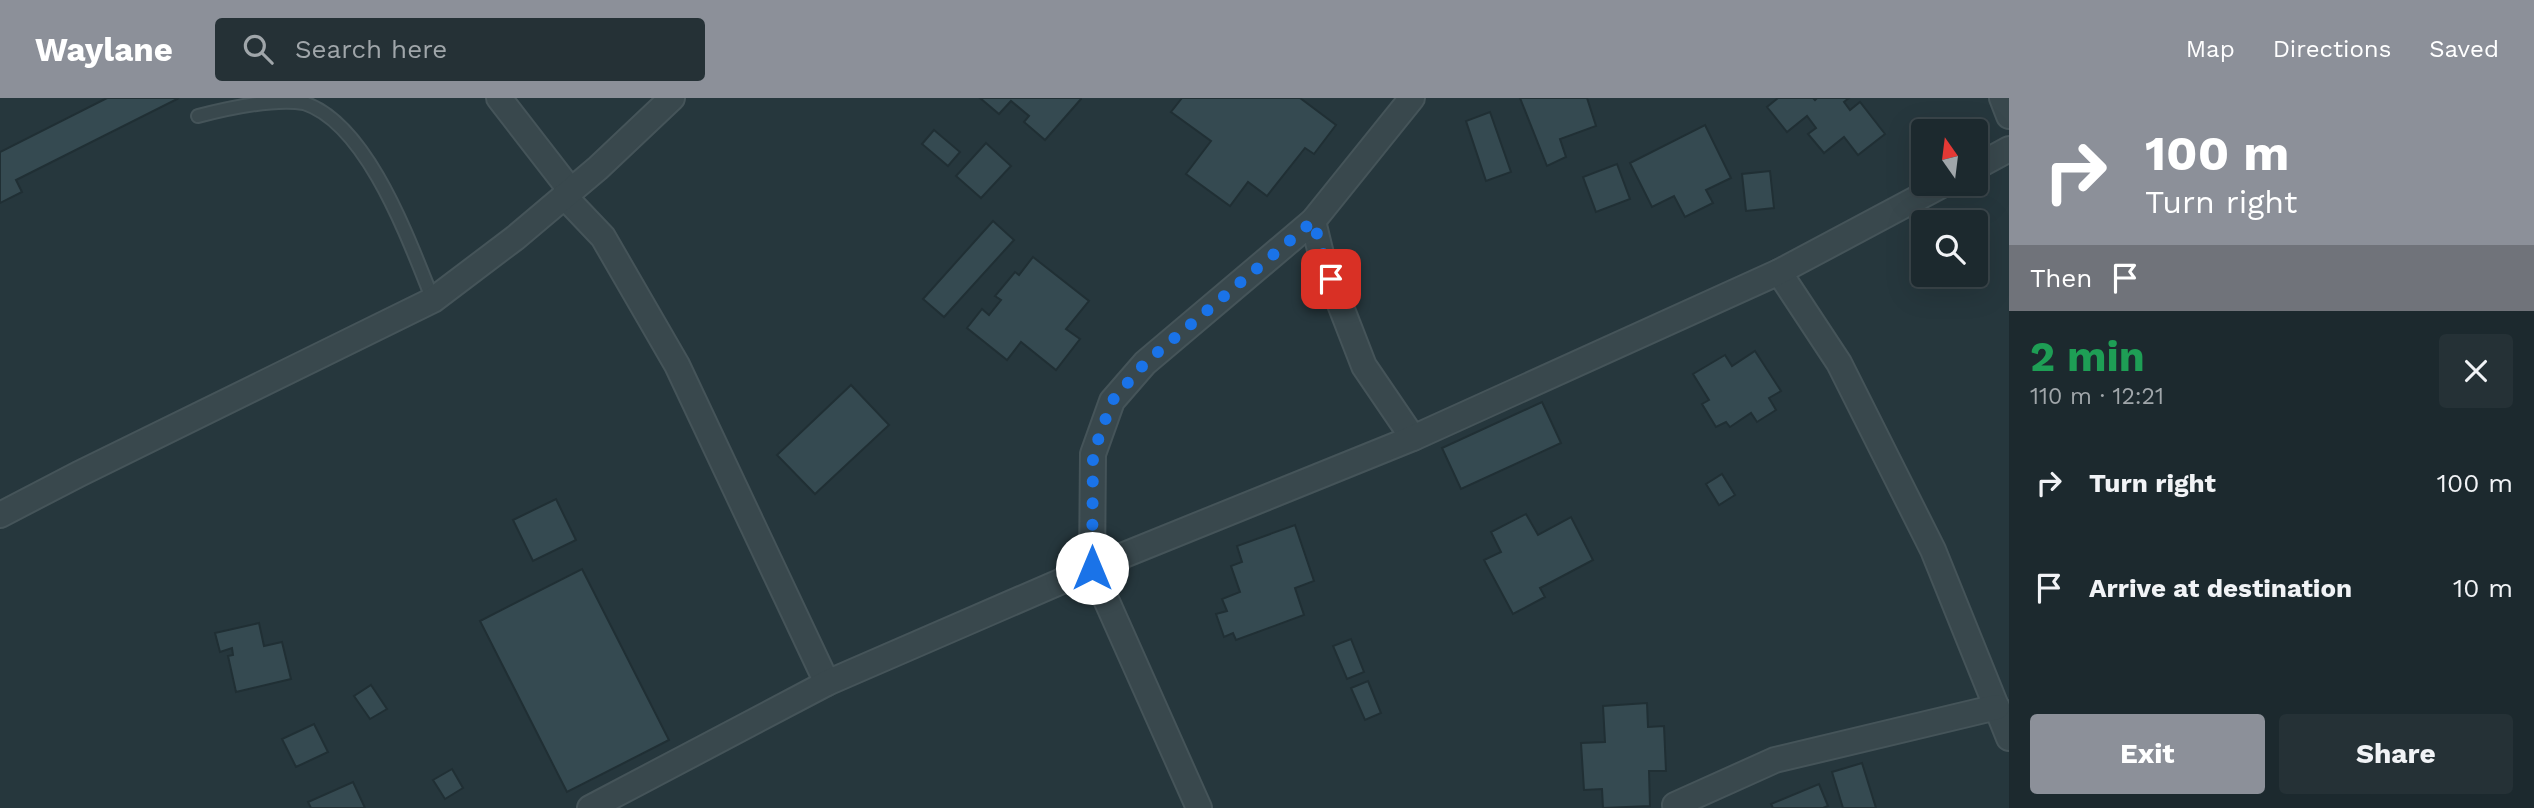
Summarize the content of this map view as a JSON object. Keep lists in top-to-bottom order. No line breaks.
{"north":"top","page":{"header":"Waylane","search":"Search here","nav":["Map","Directions","Saved"],"turn":["100 m","Turn right"],"then":"Then","heading":["2 min","110 m · 12:21"],"list":[{"name":"Turn right","value":"100 m"},{"name":"Arrive at destination","value":"10 m"}],"buttons":["Exit","Share"]}}
